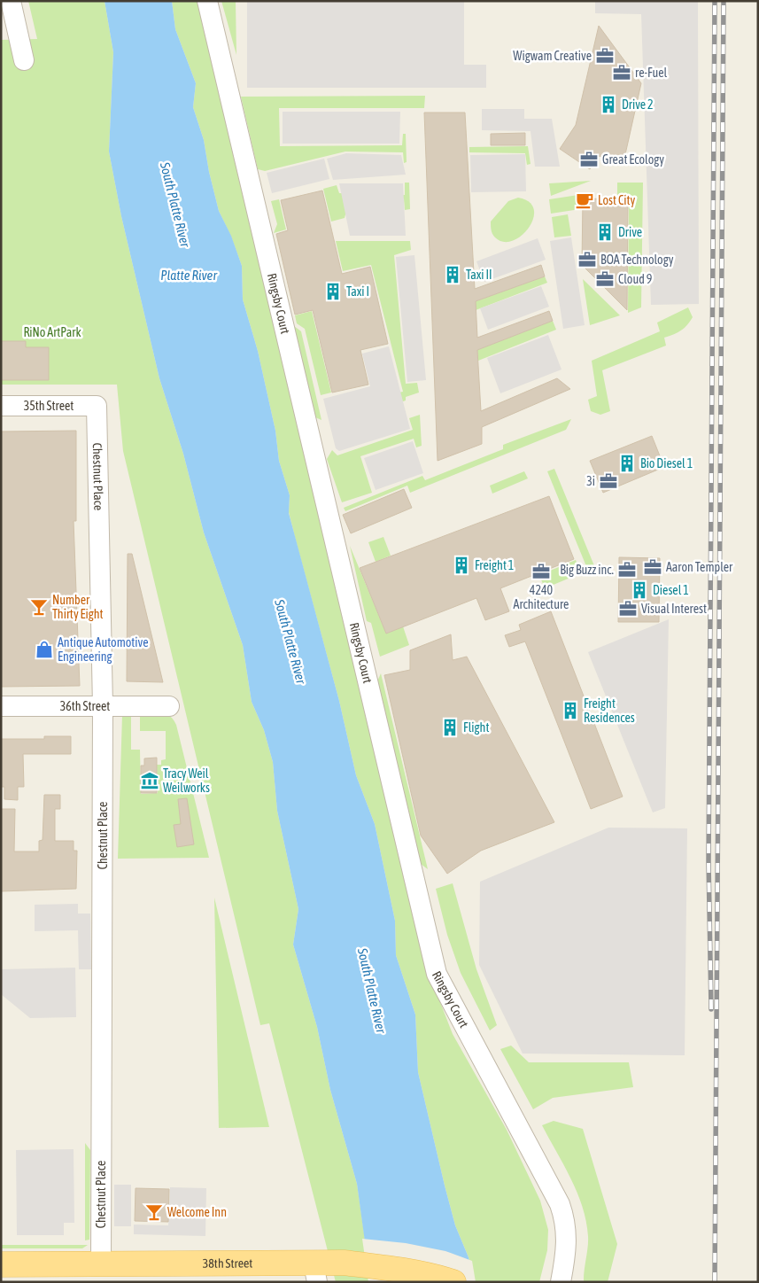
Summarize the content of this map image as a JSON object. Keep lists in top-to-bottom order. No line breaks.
{"streets":{"main road":["38th Street"],"street":["Ringsby Court","35th Street","Chestnut Place","36th Street"]},"crossings":[["35th Street","Chestnut Place"],["Chestnut Place","36th Street"],["Chestnut Place","38th Street"]],"water":["South Platte River","Platte River"],"parks":["RiNo ArtPark"],"places":{"office":["Wigwam Creative","re-Fuel","Great Ecology","BOA Technology","Cloud 9","3i","Aaron Templer","Big Buzz inc.","4240 Architecture","Visual Interest"],"building":["Drive 2","Drive","Taxi II","Taxi I","Bio Diesel 1","Freight 1","Diesel 1","Freight Residences","Flight"],"cafe":["Lost City"],"bar":["Number Thirty Eight","Welcome Inn"],"shop":["Antique Automotive Engineering"],"museum":["Tracy Weil Weilworks"]}}
